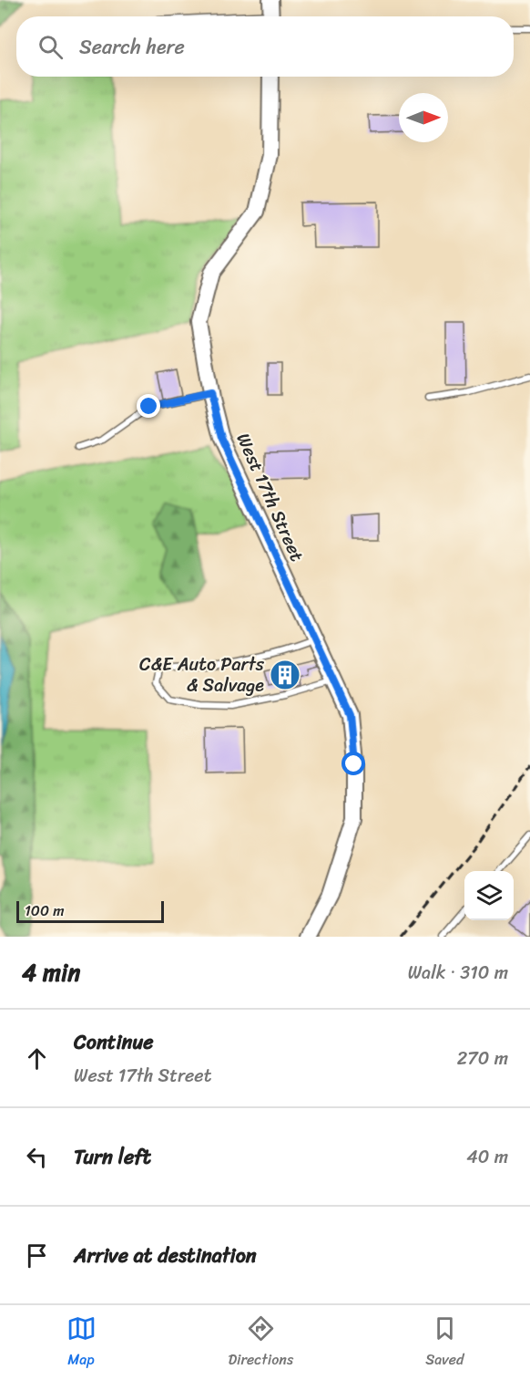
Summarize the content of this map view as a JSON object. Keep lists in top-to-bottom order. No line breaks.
{"streets":{"street":["West 17th Street"]},"places":{"building":["C&E Auto Parts & Salvage"]},"scale_bar":"100 m","north":"right","page":{"search":"Search here","scale":"100 m","heading":["4 min","Walk · 310 m"],"list":[["Continue","West 17th Street","270 m"],["Turn left","40 m"],"Arrive at destination"],"nav":["Map","Directions","Saved"]}}
